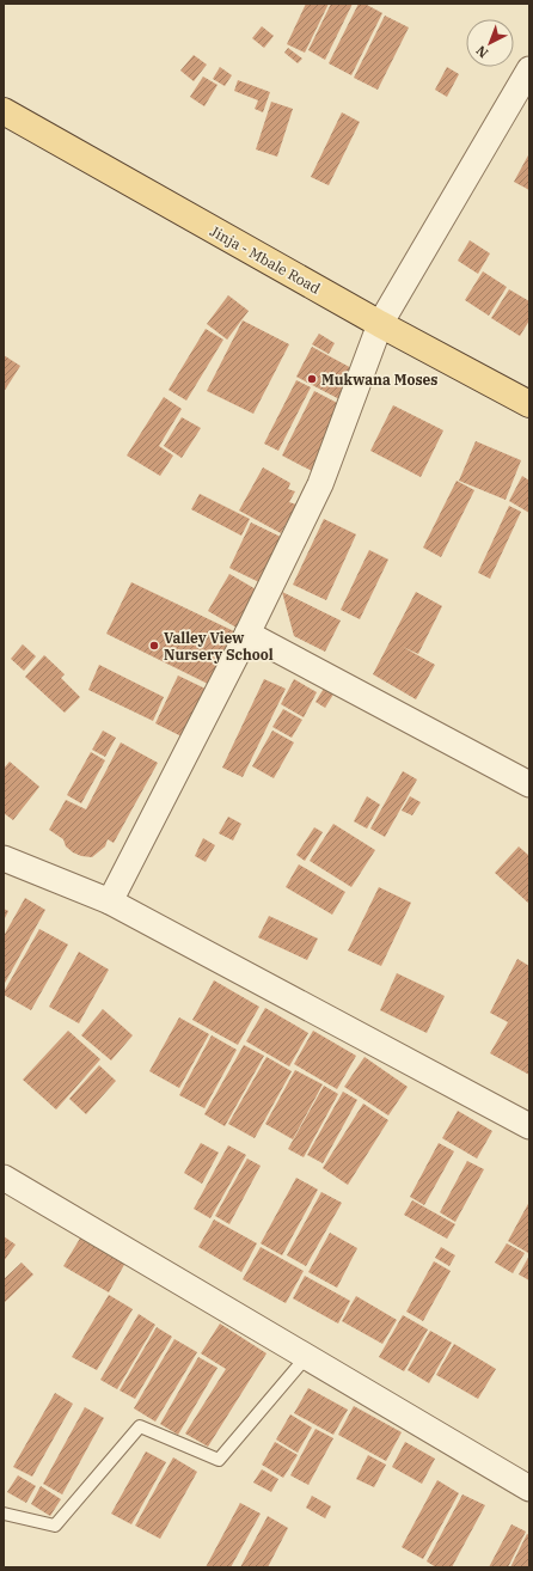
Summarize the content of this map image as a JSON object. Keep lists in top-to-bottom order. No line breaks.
{"streets":{"main road":["Jinja - Mbale Road"]},"places":["Mukwana Moses","Valley View Nursery School"],"north":"bottom left"}
